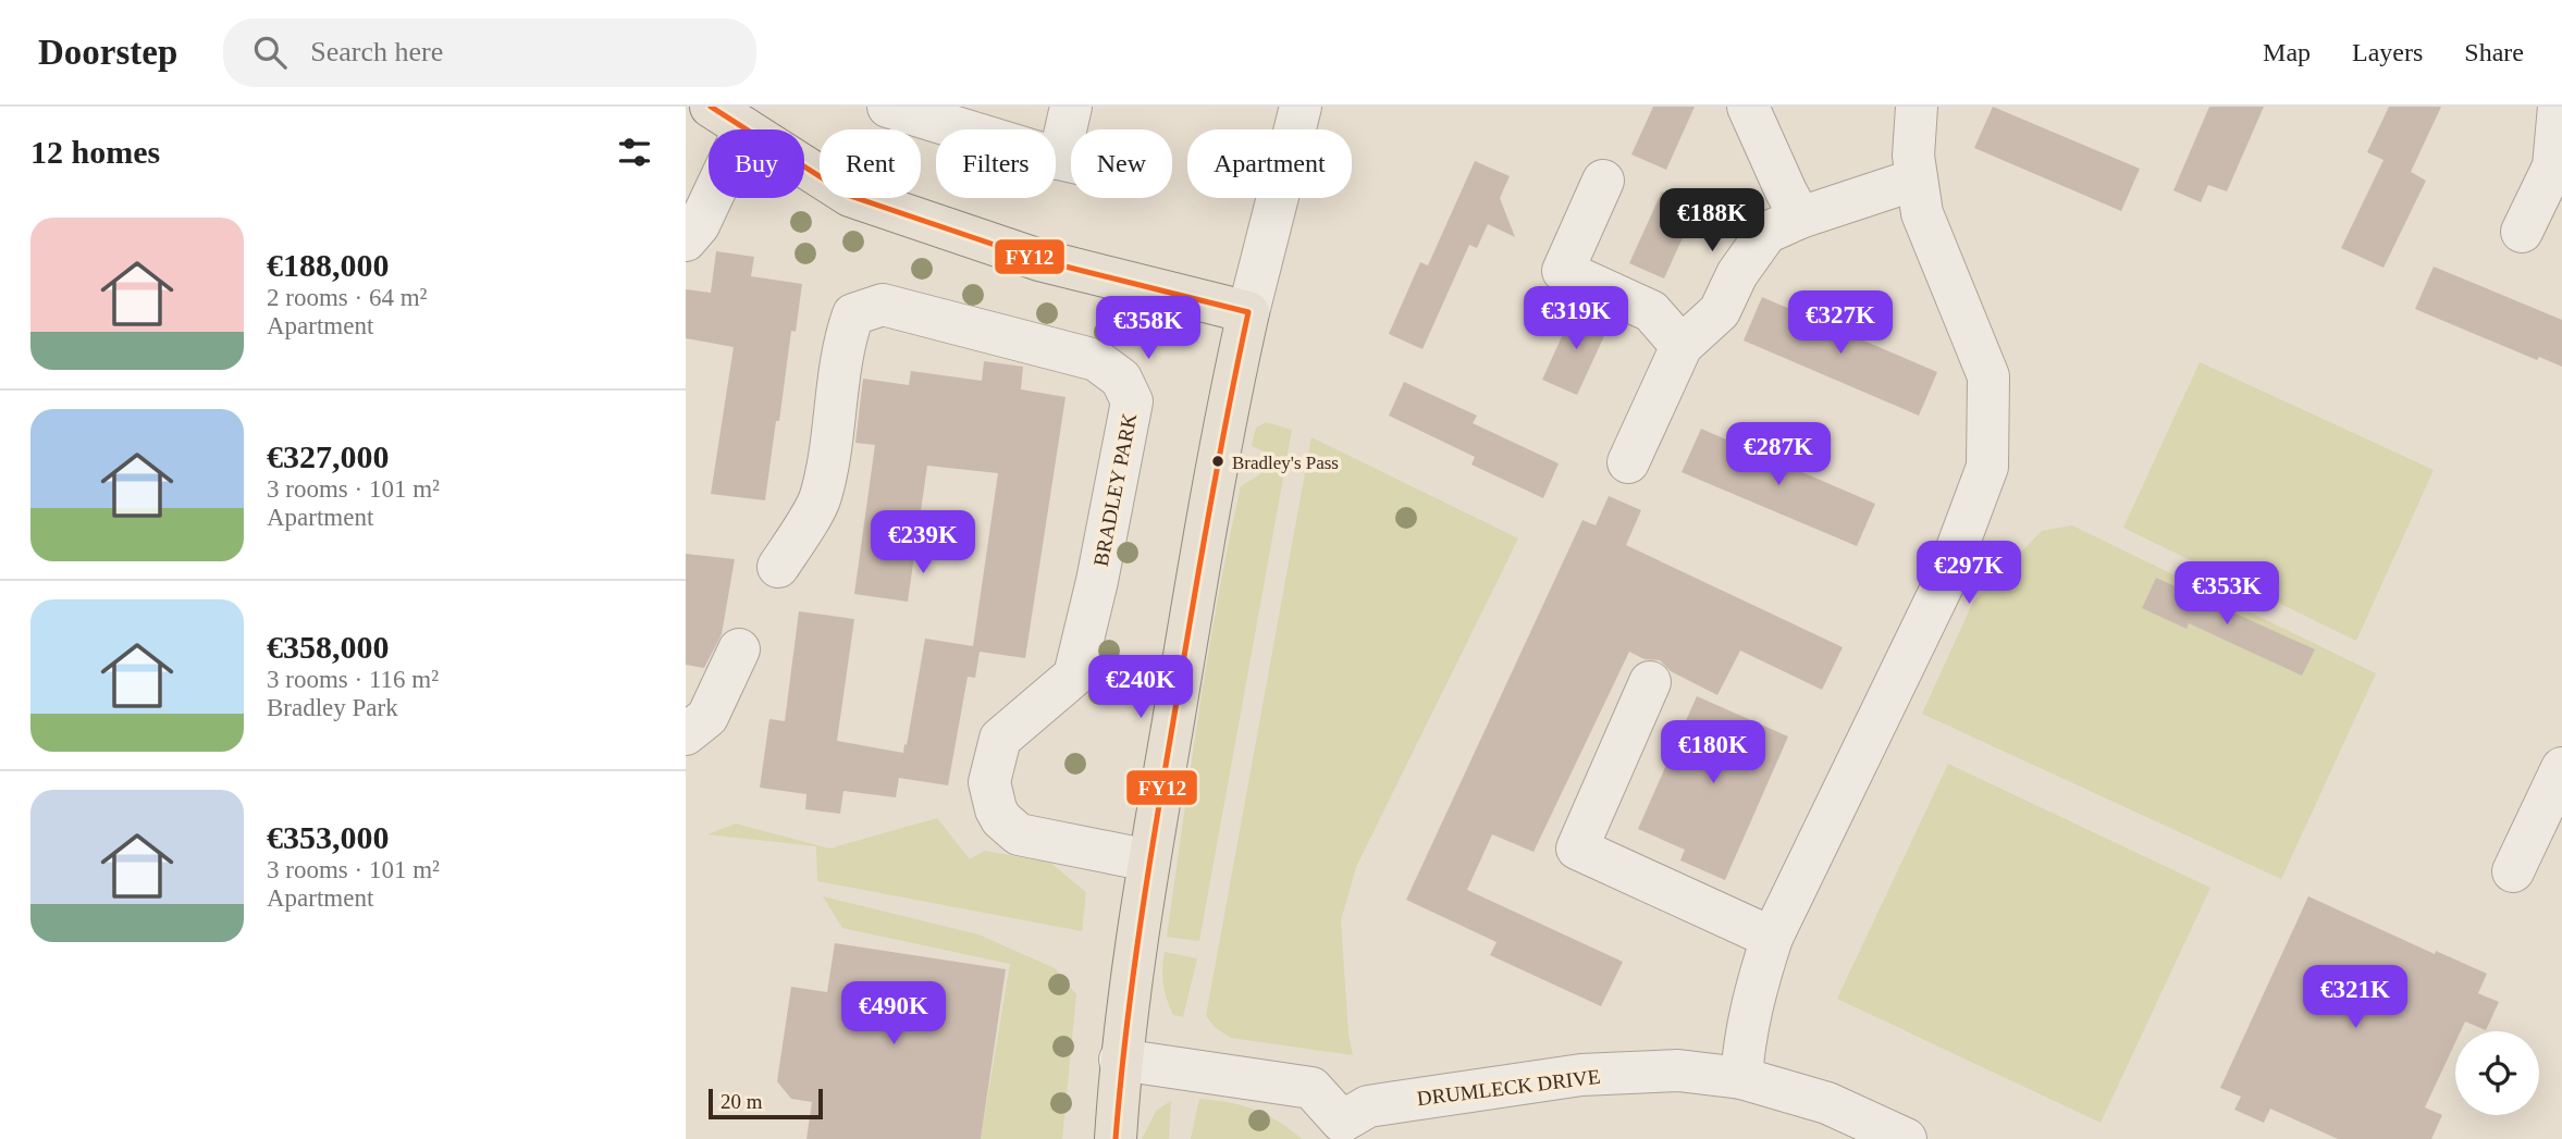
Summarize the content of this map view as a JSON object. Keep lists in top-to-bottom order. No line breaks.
{"streets":{"street":["BRADLEY PARK","DRUMLECK DRIVE"]},"places":["Bradley's Pass"],"lines":["transit line FY12"],"scale_bar":"20 m","page":{"header":"Doorstep","search":"Search here","nav":["Map","Layers","Share"],"heading":"12 homes","chip":["Buy","Rent","Filters","New","Apartment"],"price":["€188K","€319K","€327K","€358K","€287K","€239K","€297K","€353K","€240K","€180K","€321K","€490K"],"list":[{"name":"€188,000","note":"2 rooms · 64 m² · Apartment"},{"name":"€327,000","note":"3 rooms · 101 m² · Apartment"},{"name":"€358,000","note":"3 rooms · 116 m² · Bradley Park"},{"name":"€353,000","note":"3 rooms · 101 m² · Apartment"}],"scale":"20 m"}}
